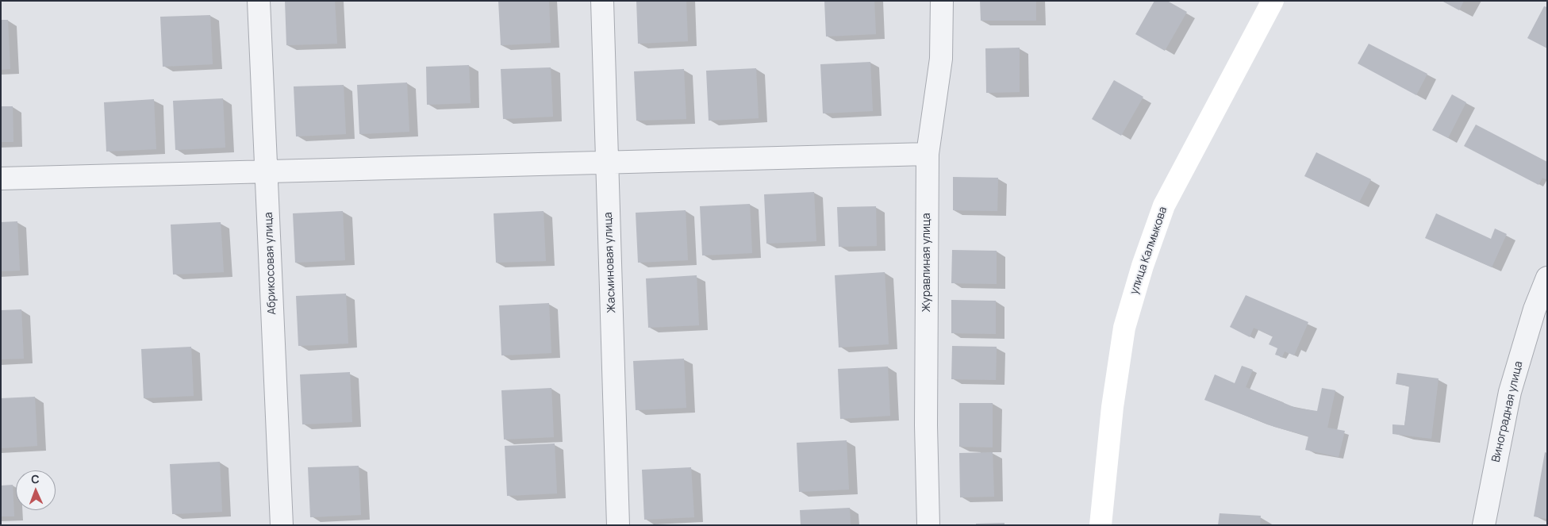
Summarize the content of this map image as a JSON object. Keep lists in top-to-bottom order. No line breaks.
{"streets":{"main road":["улица Калмыкова"],"street":["Жасминовая улица","Журавлиная улица","Абрикосовая улица","Виноградная улица"]},"north":"top"}
